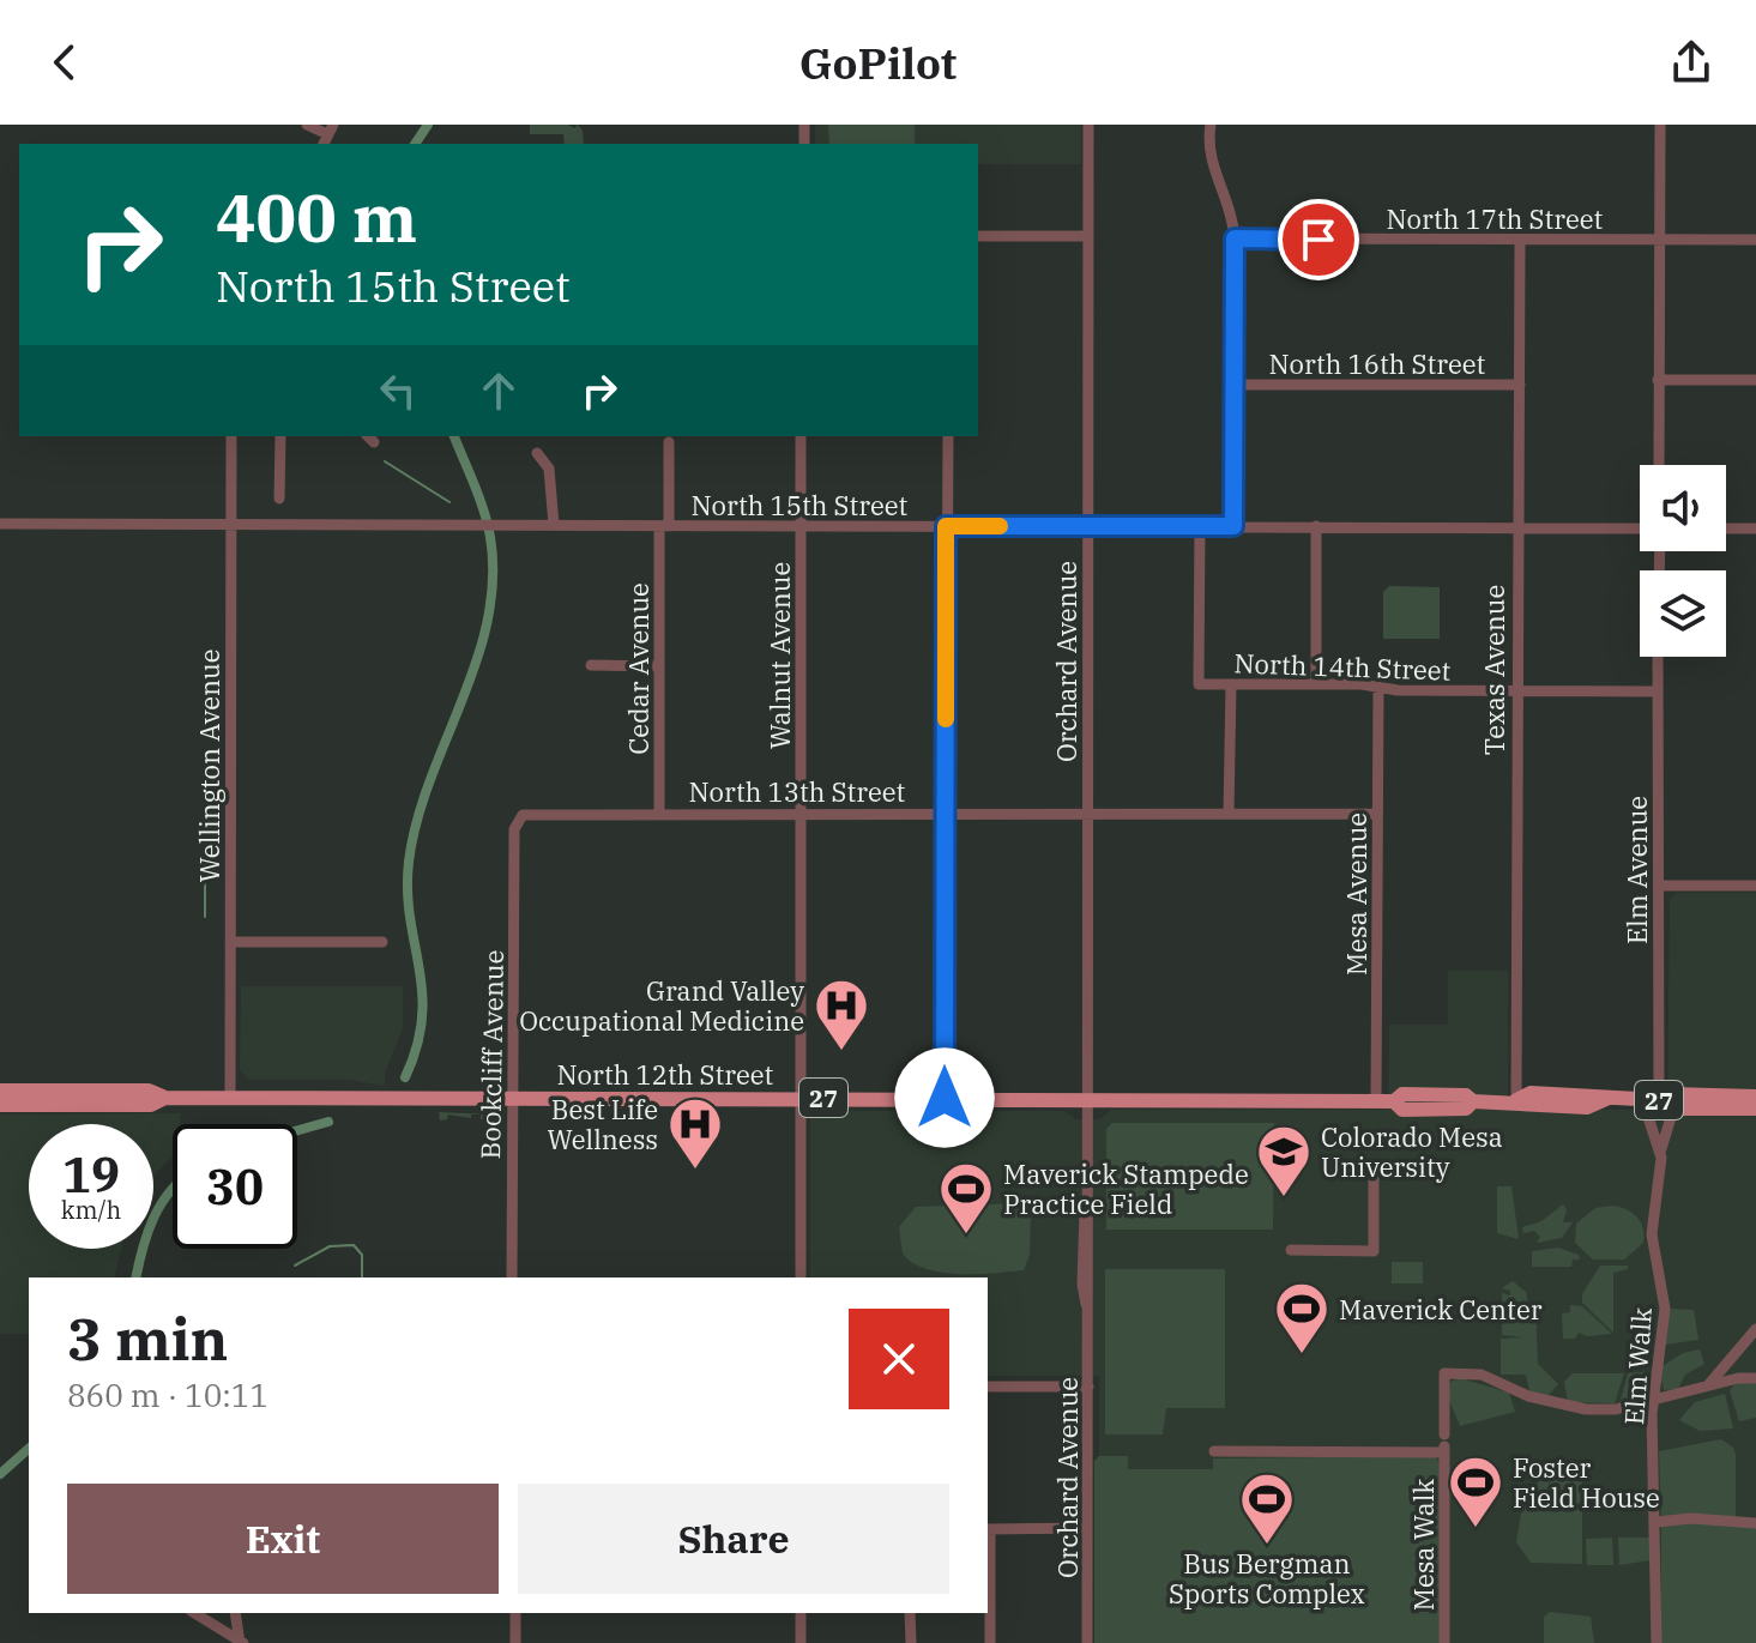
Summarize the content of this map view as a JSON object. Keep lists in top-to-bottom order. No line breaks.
{"streets":{"main road":["North 12th Street","27"],"street":["North 17th Street","North 16th Street","North 15th Street","Walnut Avenue","Orchard Avenue","North 14th Street","Cedar Avenue","Texas Avenue","Wellington Avenue","North 13th Street","Elm Avenue","Mesa Avenue","Bookcliff Avenue","Elm Walk","Mesa Walk"]},"crossings":[["North 17th Street","Texas Avenue"],["North 16th Street","Texas Avenue"],["North 15th Street","Walnut Avenue"],["North 15th Street","Orchard Avenue"],["North 15th Street","North 14th Street"],["North 15th Street","Cedar Avenue"],["North 15th Street","Texas Avenue"],["North 15th Street","Wellington Avenue"],["Walnut Avenue","North 13th Street"],["Walnut Avenue","North 12th Street"],["Orchard Avenue","North 13th Street"],["Orchard Avenue","North 12th Street"],["North 14th Street","Texas Avenue"],["North 14th Street","Elm Avenue"],["North 14th Street","Mesa Avenue"],["Cedar Avenue","North 13th Street"],["Texas Avenue","North 12th Street"],["Wellington Avenue","North 12th Street"],["North 13th Street","Mesa Avenue"],["North 13th Street","Bookcliff Avenue"],["Elm Avenue","North 12th Street"],["Mesa Avenue","North 12th Street"],["Bookcliff Avenue","North 12th Street"],["Elm Walk","Mesa Walk"]],"places":{"hospital":["Grand Valley Occupational Medicine","Best Life Wellness"],"school or university":["Colorado Mesa University"],"sports":["Maverick Stampede Practice Field","Maverick Center","Foster Field House","Bus Bergman Sports Complex"]},"page":{"header":"GoPilot","turn":["400 m","North 15th Street"],"speed":"19 km/h","limit":"30","heading":["3 min","860 m · 10:11"],"buttons":["Exit","Share"]}}
